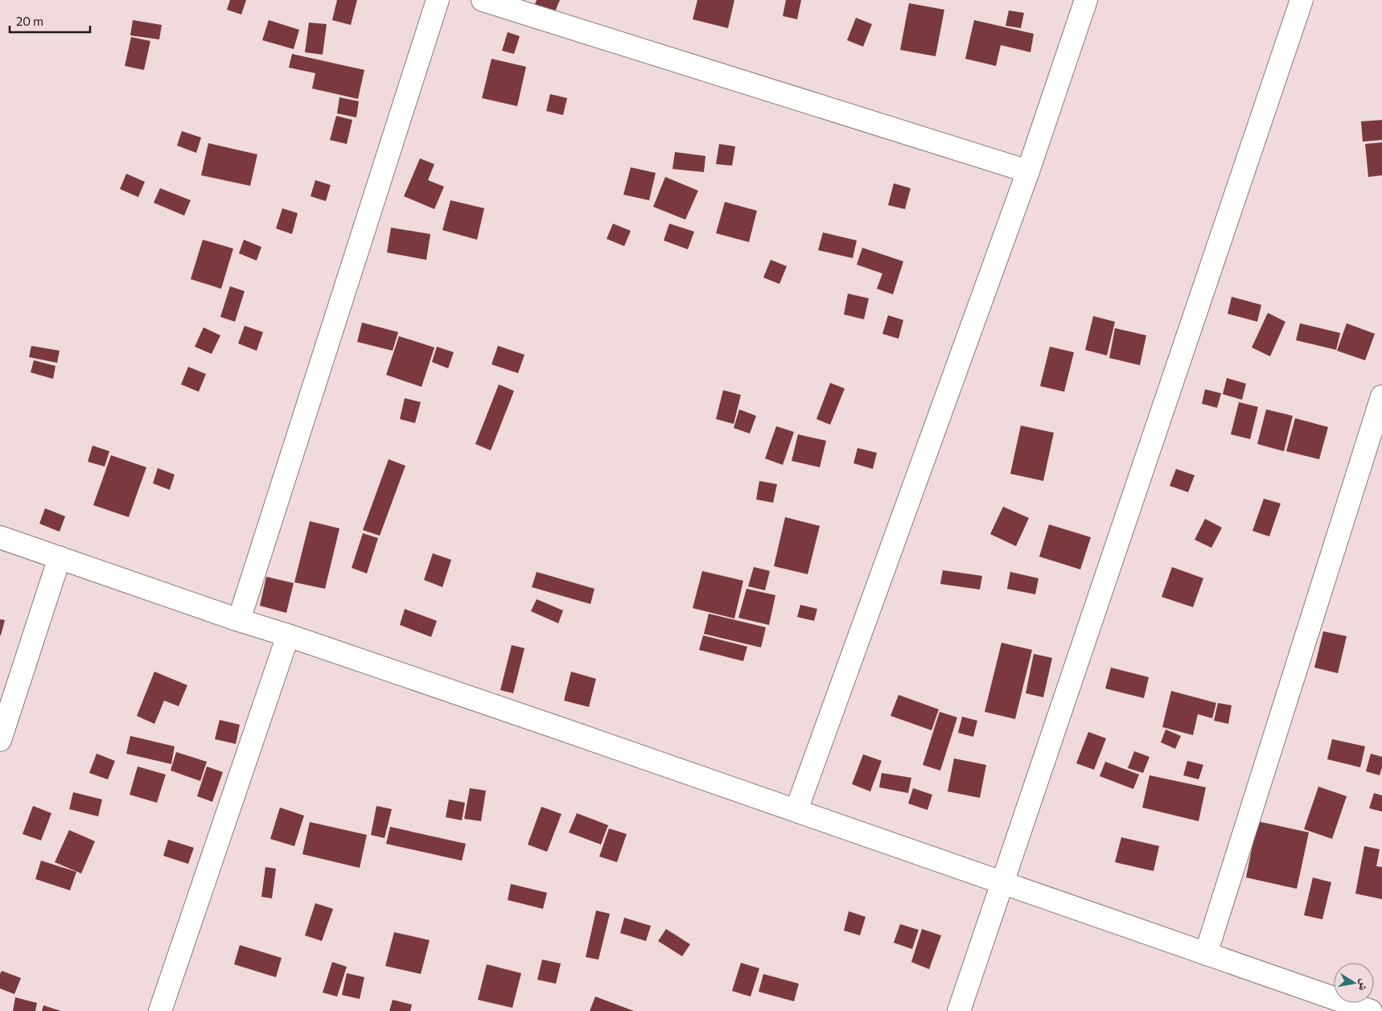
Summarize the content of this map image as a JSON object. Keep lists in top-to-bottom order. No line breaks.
{"scale_bar":"20 m","north":"right"}
